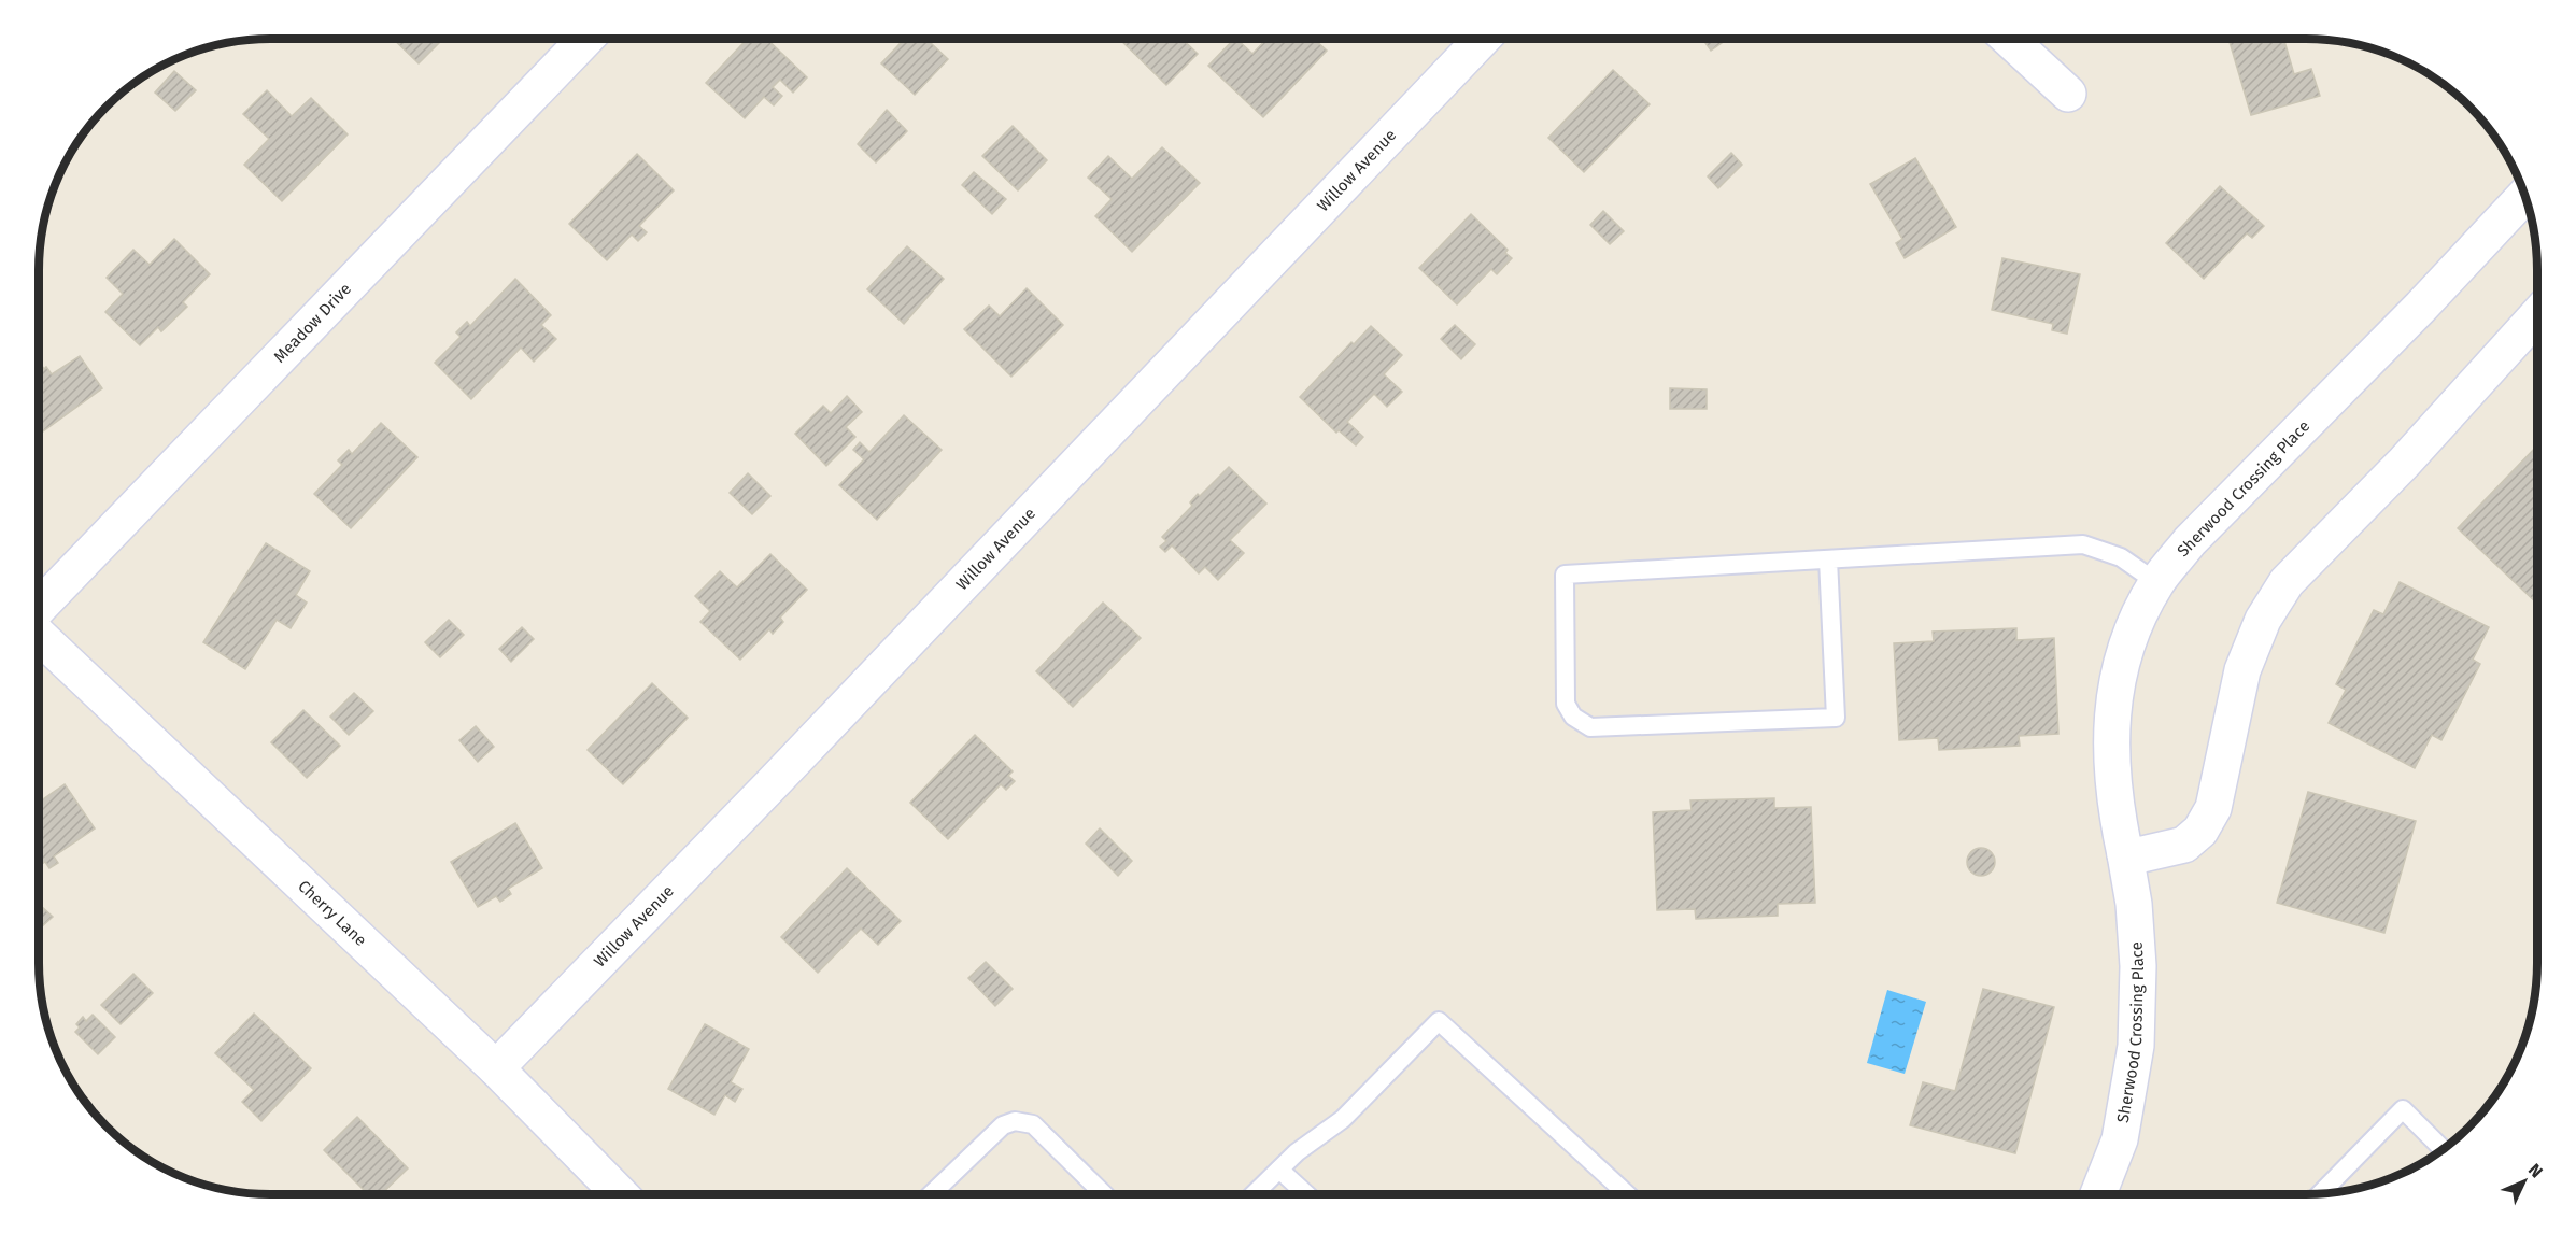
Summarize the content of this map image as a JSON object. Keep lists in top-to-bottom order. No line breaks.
{"streets":{"street":["Willow Avenue","Meadow Drive","Sherwood Crossing Place","Cherry Lane"]},"crossings":[["Willow Avenue","Cherry Lane"]],"north":"top right"}
